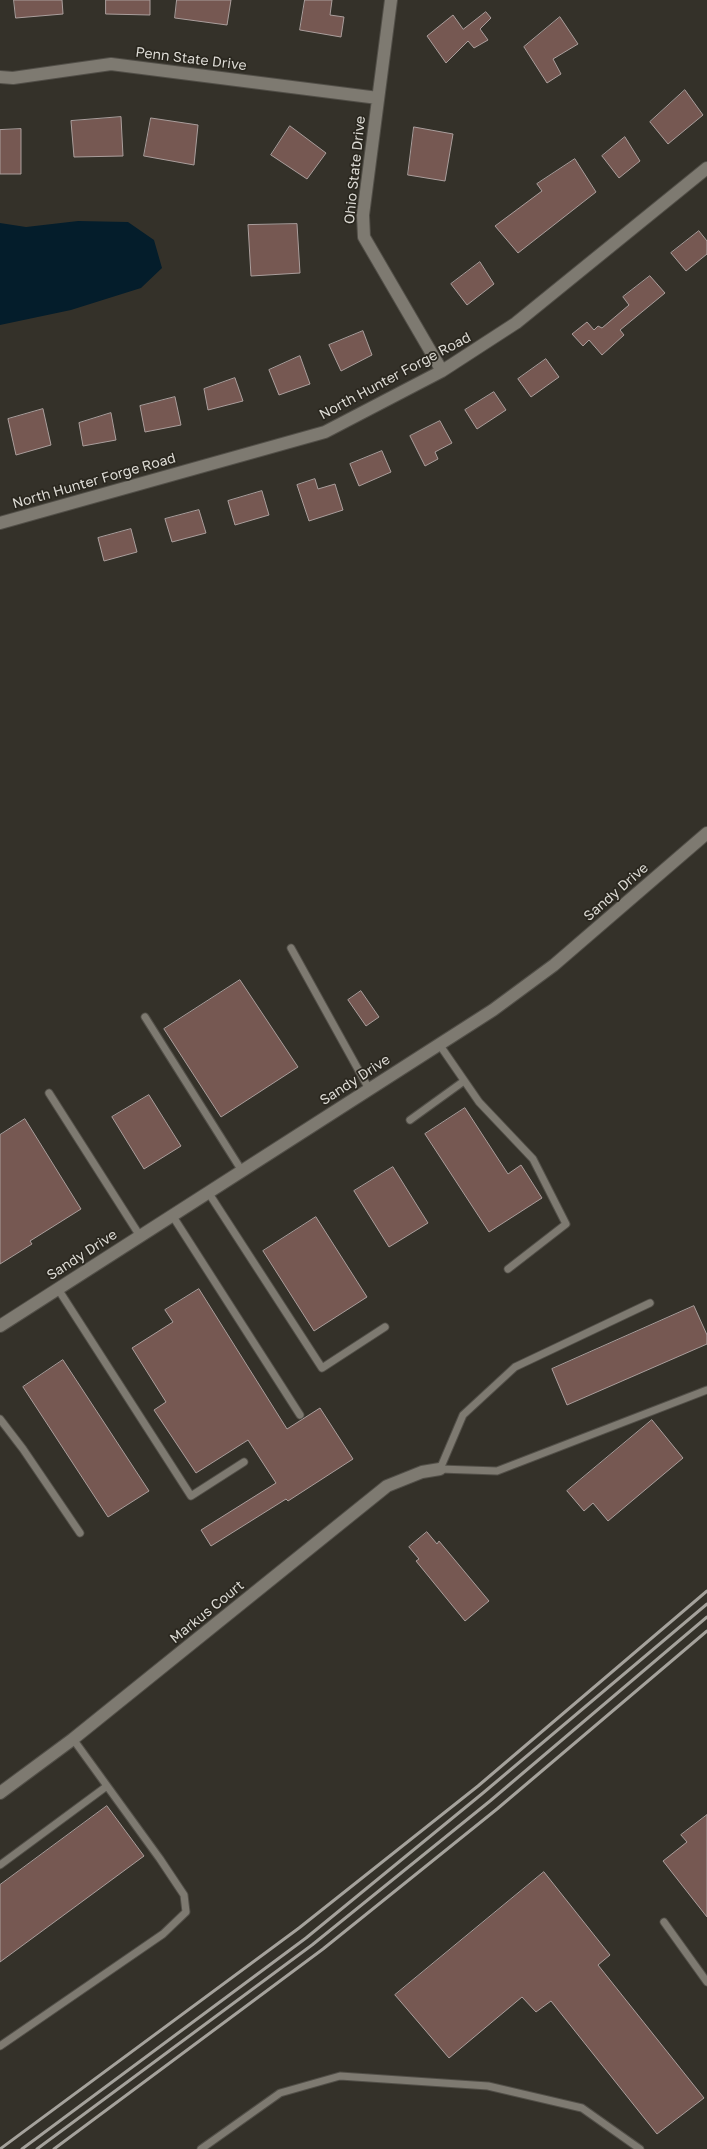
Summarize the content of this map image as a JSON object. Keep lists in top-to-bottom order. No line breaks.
{"streets":{"street":["Penn State Drive","Ohio State Drive","North Hunter Forge Road","Sandy Drive","Markus Court"]},"crossings":[["Penn State Drive","Ohio State Drive"],["Ohio State Drive","North Hunter Forge Road"]]}
